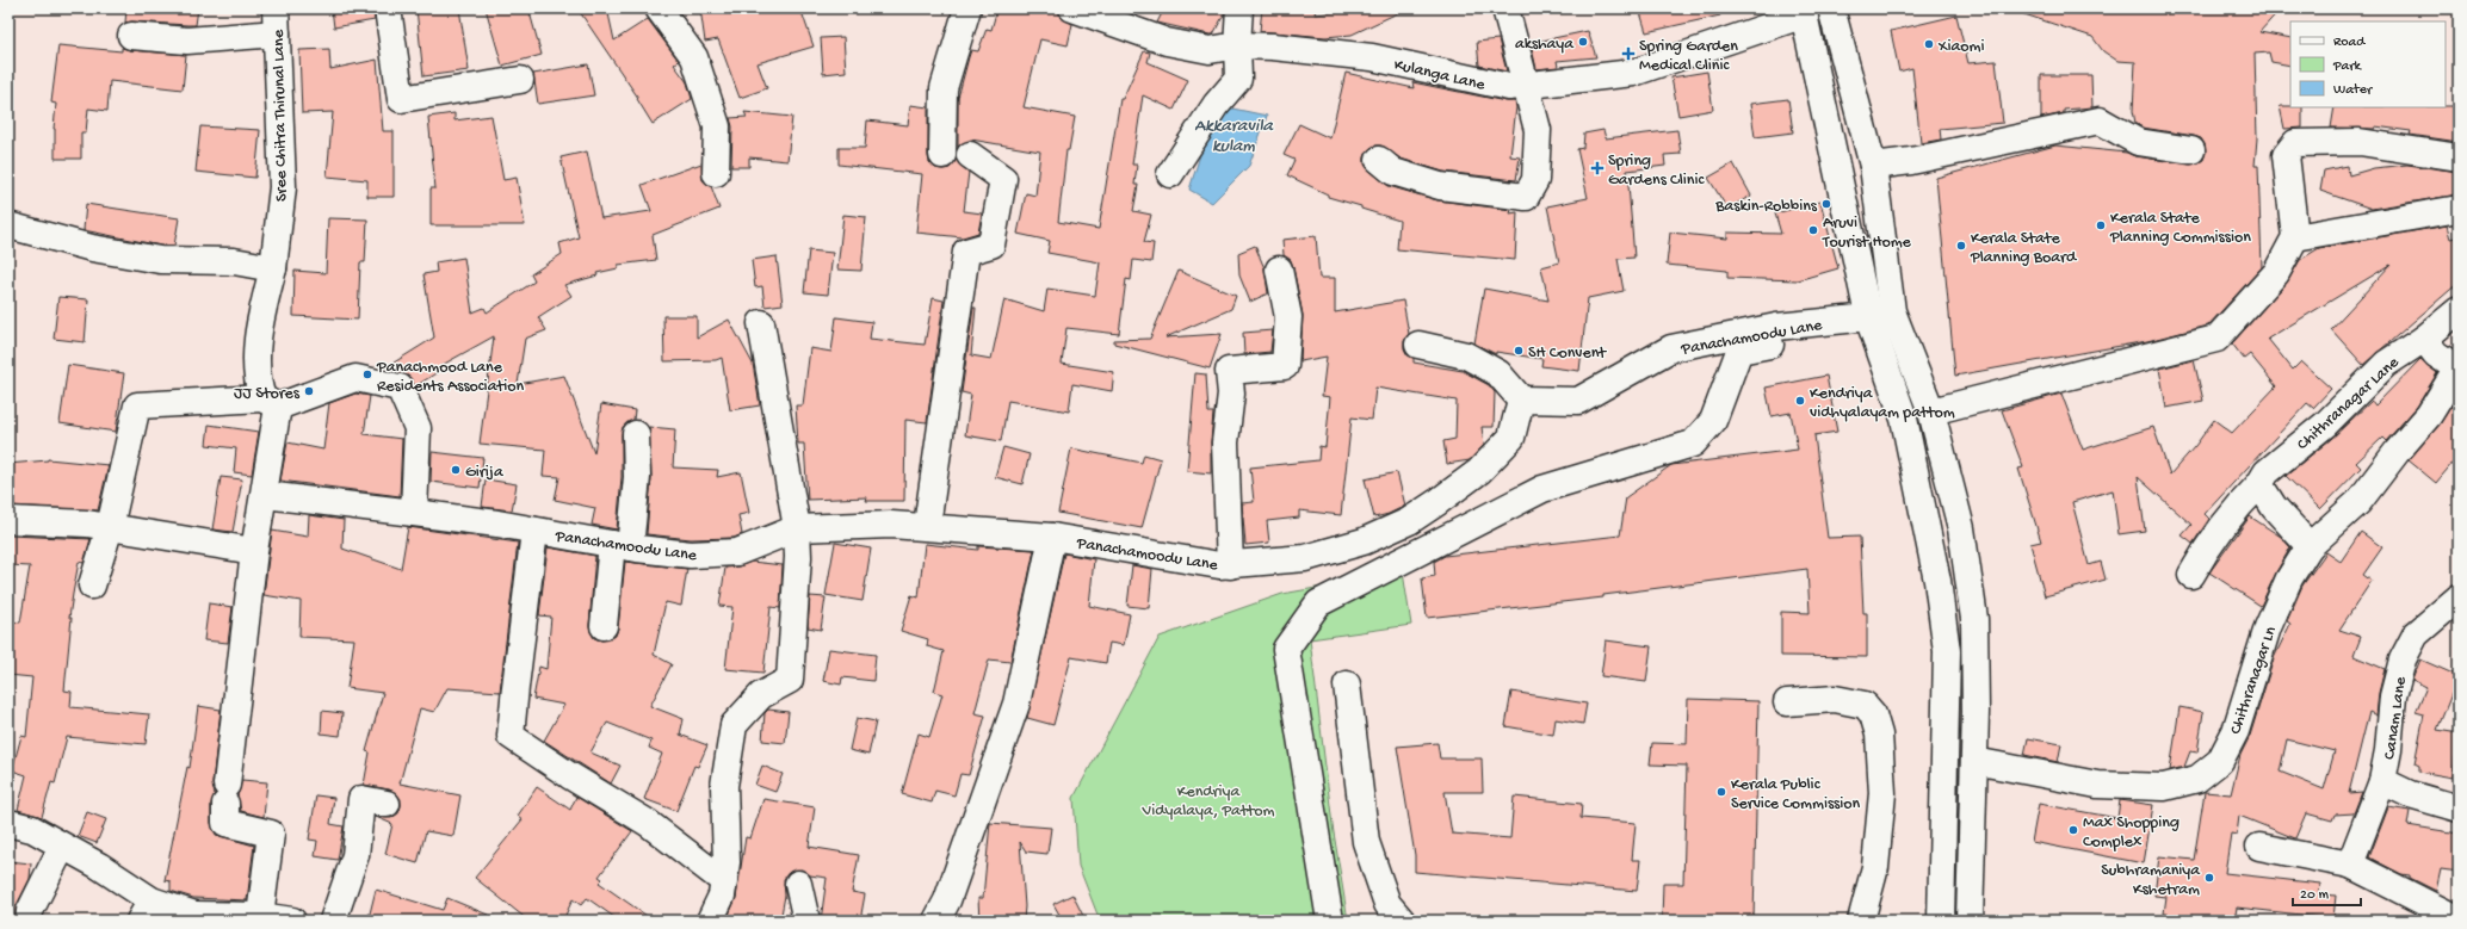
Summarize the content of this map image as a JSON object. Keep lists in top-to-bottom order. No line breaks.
{"streets":{"street":["Kulanga Lane","Sree Chitra Thirunal Lane","Panachamoodu Lane","Chithranagar Lane","Chithranagar Ln","Canam Lane"]},"water":["Akkaravila kulam"],"parks":["Kendriya Vidyalaya, Pattom"],"places":{"other":["akshaya","Xiaomi","Baskin-Robbins","Kerala State Planning Commission","Aruvi Tourist Home","Kerala State Planning Board","SH Convent","Panachmood Lane Residents Association","JJ Stores","Kendriya vidhyalayam pattom","Girija","Kerala Public Service Commission","Max Shopping Complex","Subhramaniya Kshetram"],"health":["Spring Garden Medical Clinic","Spring Gardens Clinic"]},"legend":["Road","Park","Water"],"scale_bar":"20 m"}
